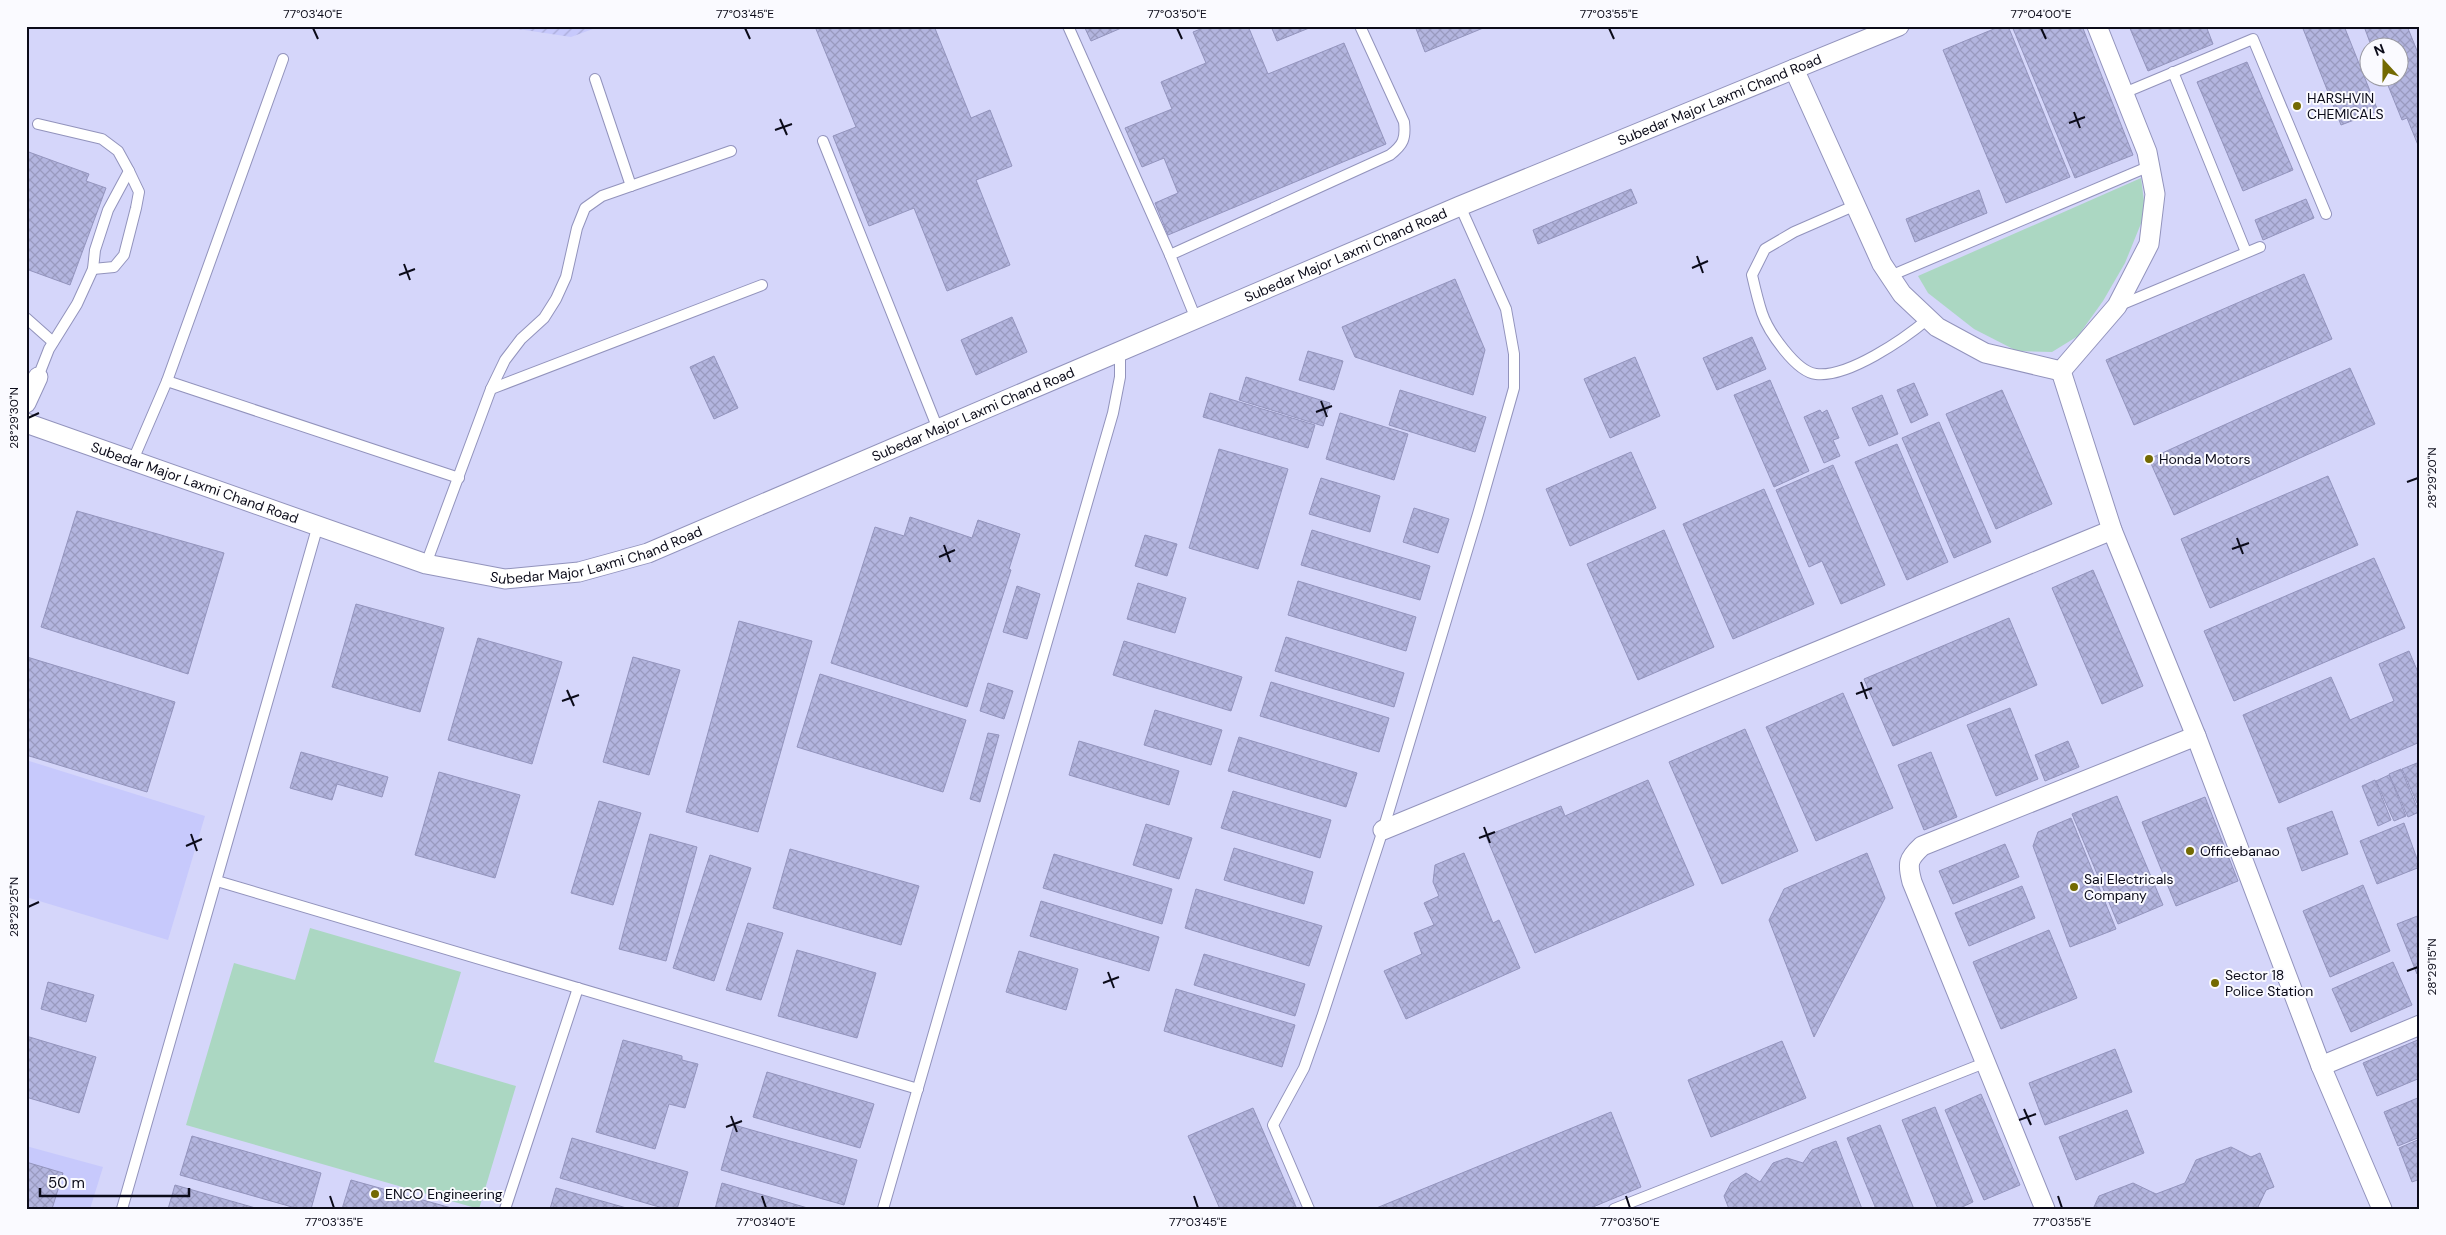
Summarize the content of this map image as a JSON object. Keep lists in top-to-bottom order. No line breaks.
{"streets":{"street":["Subedar Major Laxmi Chand Road"]},"places":["HARSHVIN CHEMICALS","Honda Motors","Officebanao","Sai Electricals Company","Sector 18 Police Station","ENCO Engineering"],"scale_bar":"50 m","north":"top","coordinates":["77°03'40\"E","77°03'45\"E","77°03'50\"E","77°03'55\"E","77°04'00\"E","28°29'30\"N","28°29'20\"N","28°29'25\"N","28°29'15\"N","77°03'35\"E"]}
